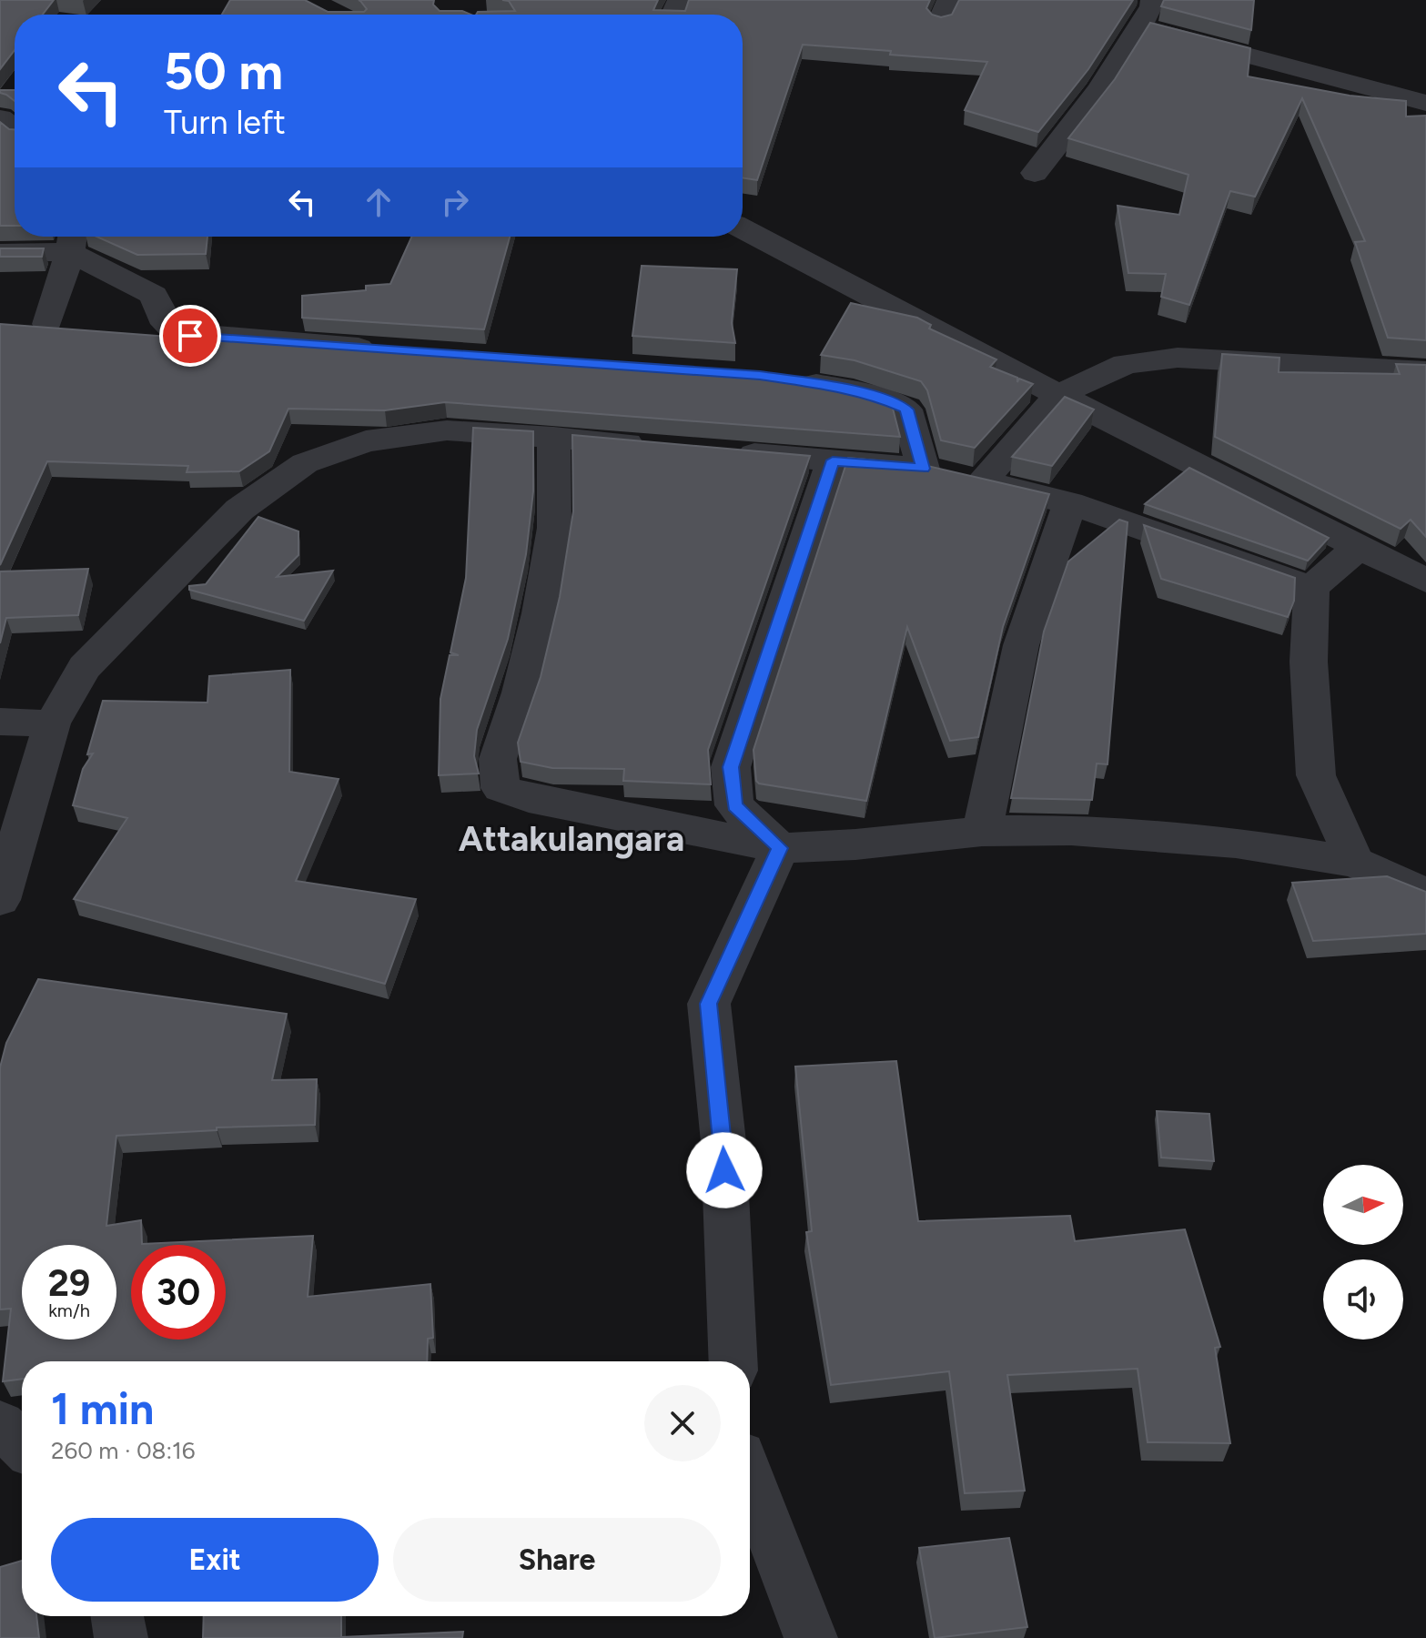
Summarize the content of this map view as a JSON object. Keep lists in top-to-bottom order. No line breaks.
{"districts":["Attakulangara"],"north":"right","page":{"turn":["50 m","Turn left"],"speed":"29 km/h","limit":"30","heading":["1 min","260 m · 08:16"],"buttons":["Exit","Share"]}}
